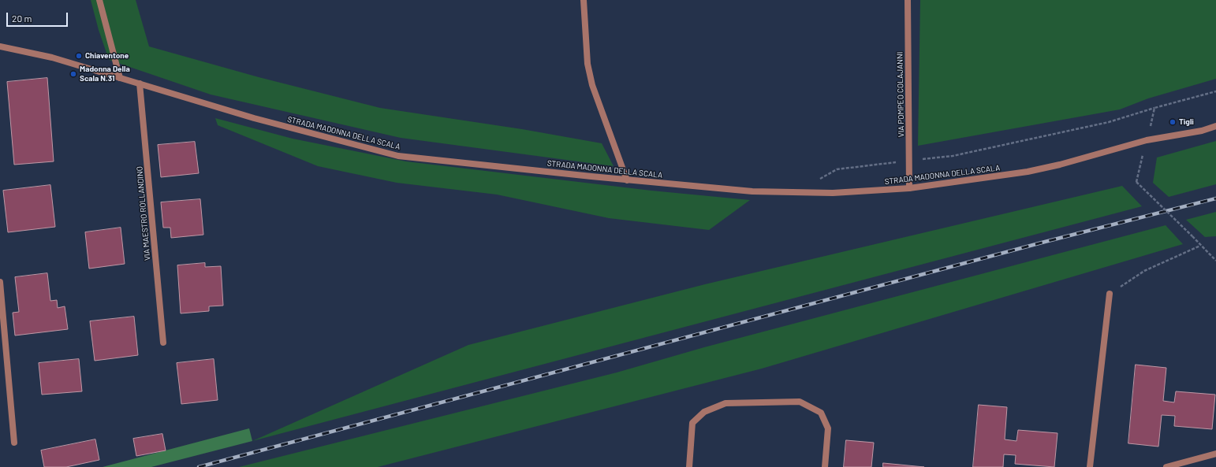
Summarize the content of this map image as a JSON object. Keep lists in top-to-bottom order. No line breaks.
{"streets":{"street":["VIA POMPEO COLAJANNI","STRADA MADONNA DELLA SCALA","VIA MAESTRO ROLLANDINO"]},"crossings":[["VIA POMPEO COLAJANNI","STRADA MADONNA DELLA SCALA"],["STRADA MADONNA DELLA SCALA","VIA MAESTRO ROLLANDINO"]],"places":["Chiaventone","Madonna Della Scala N.31","Tigli"],"scale_bar":"20 m"}
